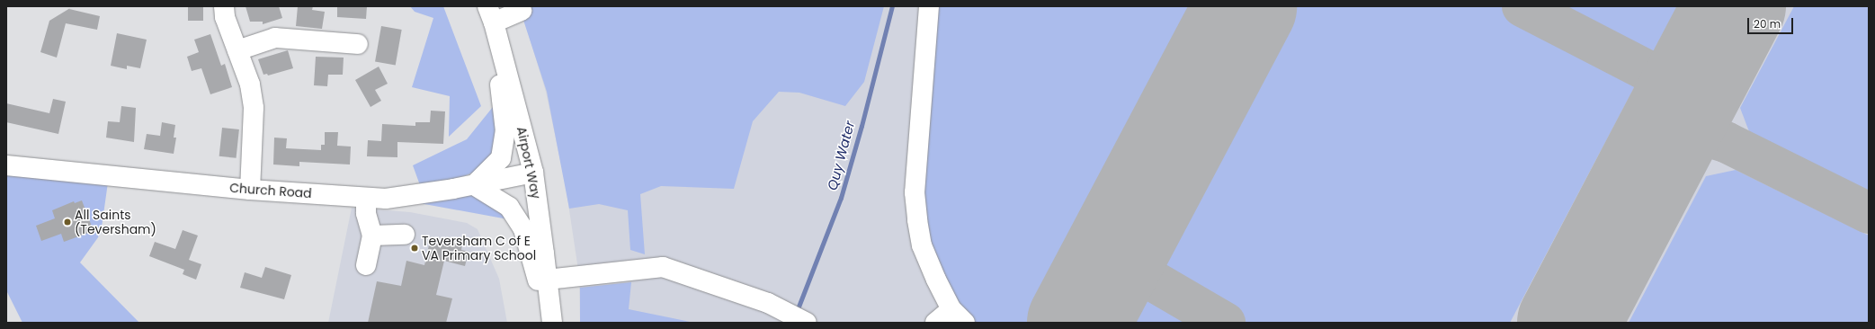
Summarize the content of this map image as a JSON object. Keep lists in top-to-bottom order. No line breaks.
{"streets":{"street":["Airport Way","Church Road"]},"crossings":[["Airport Way","Church Road"]],"water":["Quy Water"],"places":["All Saints (Teversham)","Teversham C of E VA Primary School"],"scale_bar":"20 m"}
